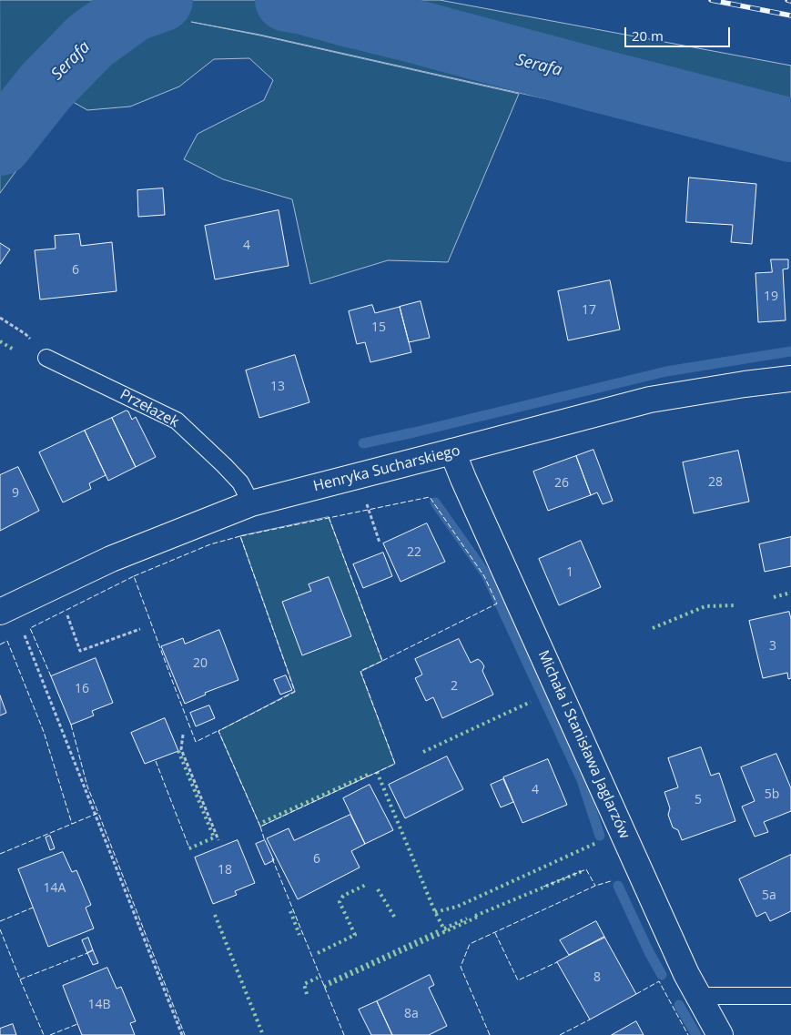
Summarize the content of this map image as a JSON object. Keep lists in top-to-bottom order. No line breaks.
{"streets":{"street":["Henryka Sucharskiego","Michała i Stanisława Jaglarzów"],"lane":["Przełazek"]},"crossings":[["Przełazek","Henryka Sucharskiego"],["Henryka Sucharskiego","Michała i Stanisława Jaglarzów"]],"water":["Serafa"],"house_numbers":["4","6","19","17","15","13","28","26","9","22","1","3","20","2","16","4","5b","5","6","18","14A","5a","8","14B","8a"],"scale_bar":"20 m"}
